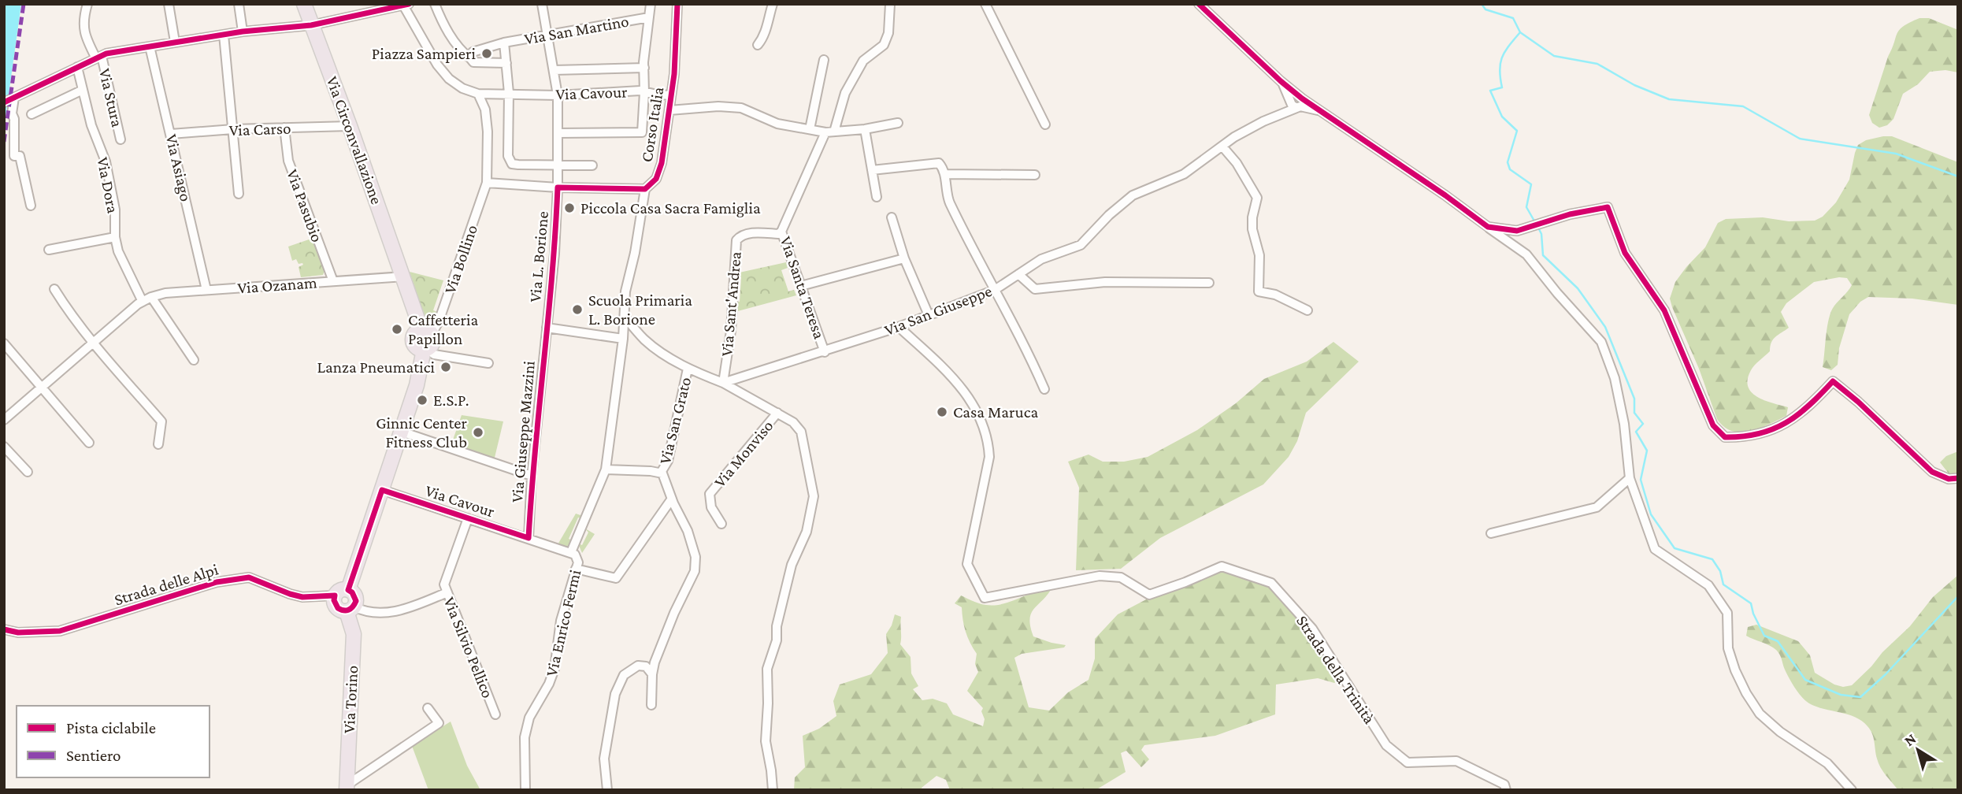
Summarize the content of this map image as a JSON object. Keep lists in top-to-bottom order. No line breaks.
{"streets":{"main road":["Via Circonvallazione","Via Torino"],"street":["Via San Martino","Via Cavour","Via Stura","Corso Italia","Via Carso","Via Asiago","Via Dora","Via Pasubio","Via L. Borione","Via Bollino","Via Ozanam","Via Santa Teresa","Via Sant'Andrea","Via San Giuseppe","Via San Grato","Via Giuseppe Mazzini","Via Monviso","Strada delle Alpi","Via Enrico Fermi","Via Silvio Pellico","Strada della Trinità"]},"crossings":[["Via Cavour","Corso Italia"],["Via Cavour","Via Giuseppe Mazzini"],["Via Cavour","Via Enrico Fermi"],["Via Cavour","Via Silvio Pellico"],["Via Carso","Via Circonvallazione"],["Via Carso","Via Asiago"],["Via Carso","Via Pasubio"],["Via Circonvallazione","Via Ozanam"],["Via Asiago","Via Ozanam"],["Via Dora","Via Ozanam"],["Via Pasubio","Via Ozanam"],["Via L. Borione","Via Giuseppe Mazzini"],["Via Santa Teresa","Via Sant'Andrea"],["Via Santa Teresa","Via San Giuseppe"],["Via Sant'Andrea","Via San Giuseppe"],["Via San Giuseppe","Strada della Trinità"]],"places":["Piazza Sampieri","Piccola Casa Sacra Famiglia","Scuola Primaria L. Borione","Caffetteria Papillon","Lanza Pneumatici","E.S.P.","Casa Maruca","Ginnic Center Fitness Club"],"legend":["Pista ciclabile","Sentiero"],"north":"top left"}
